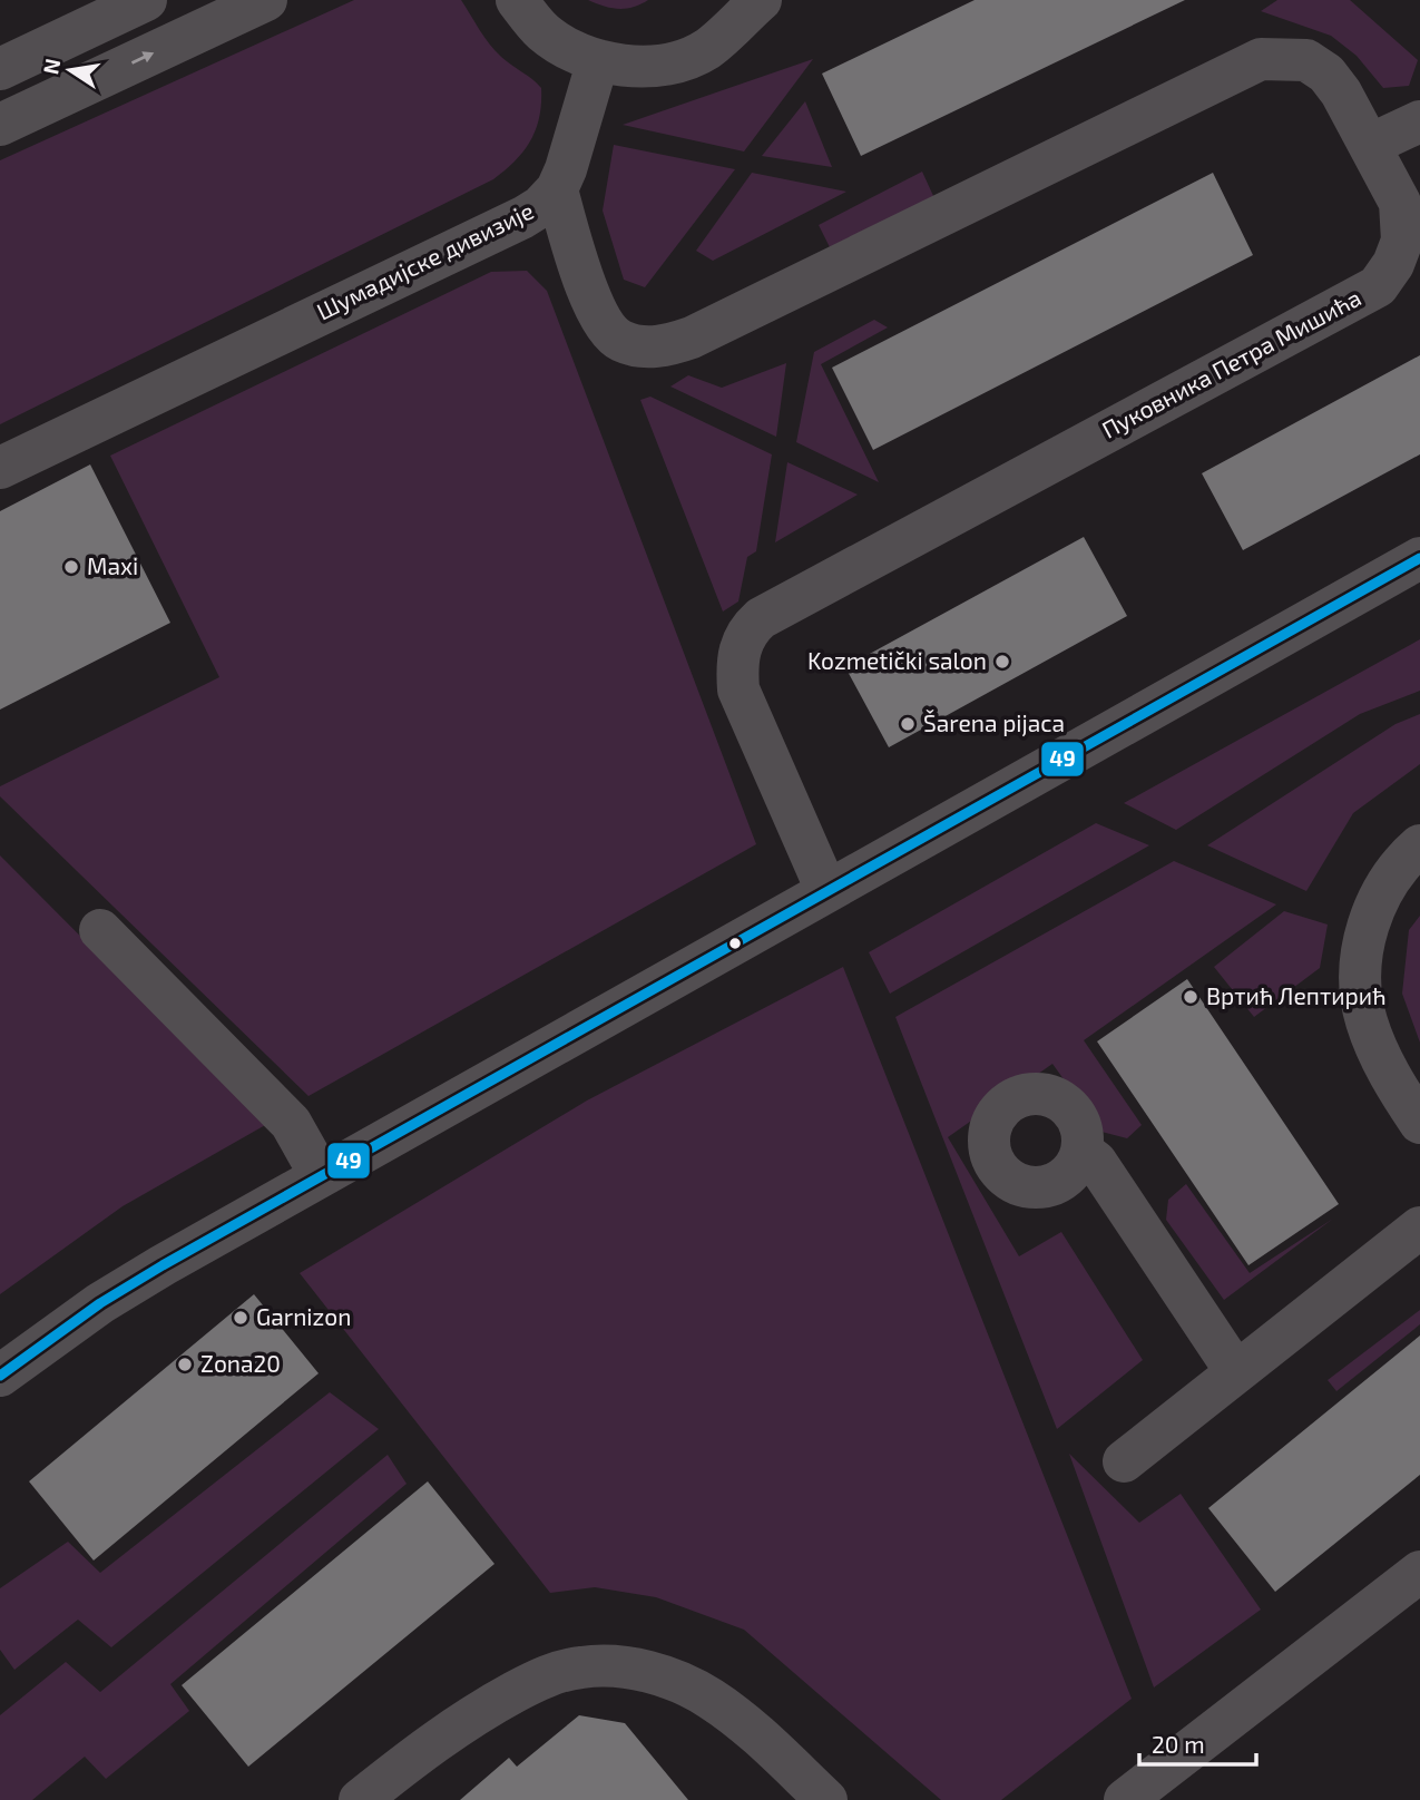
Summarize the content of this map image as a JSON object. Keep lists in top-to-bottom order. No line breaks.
{"streets":{"street":["Шумадијске дивизије","Пуковника Петра Мишића"]},"crossings":[["Шумадијске дивизије","Пуковника Петра Мишића"]],"places":["Maxi","Kozmetički salon","Šarena pijaca","Вртић Лептирић","Garnizon","Zona20"],"lines":["transit line 49"],"scale_bar":"20 m","north":"left"}
